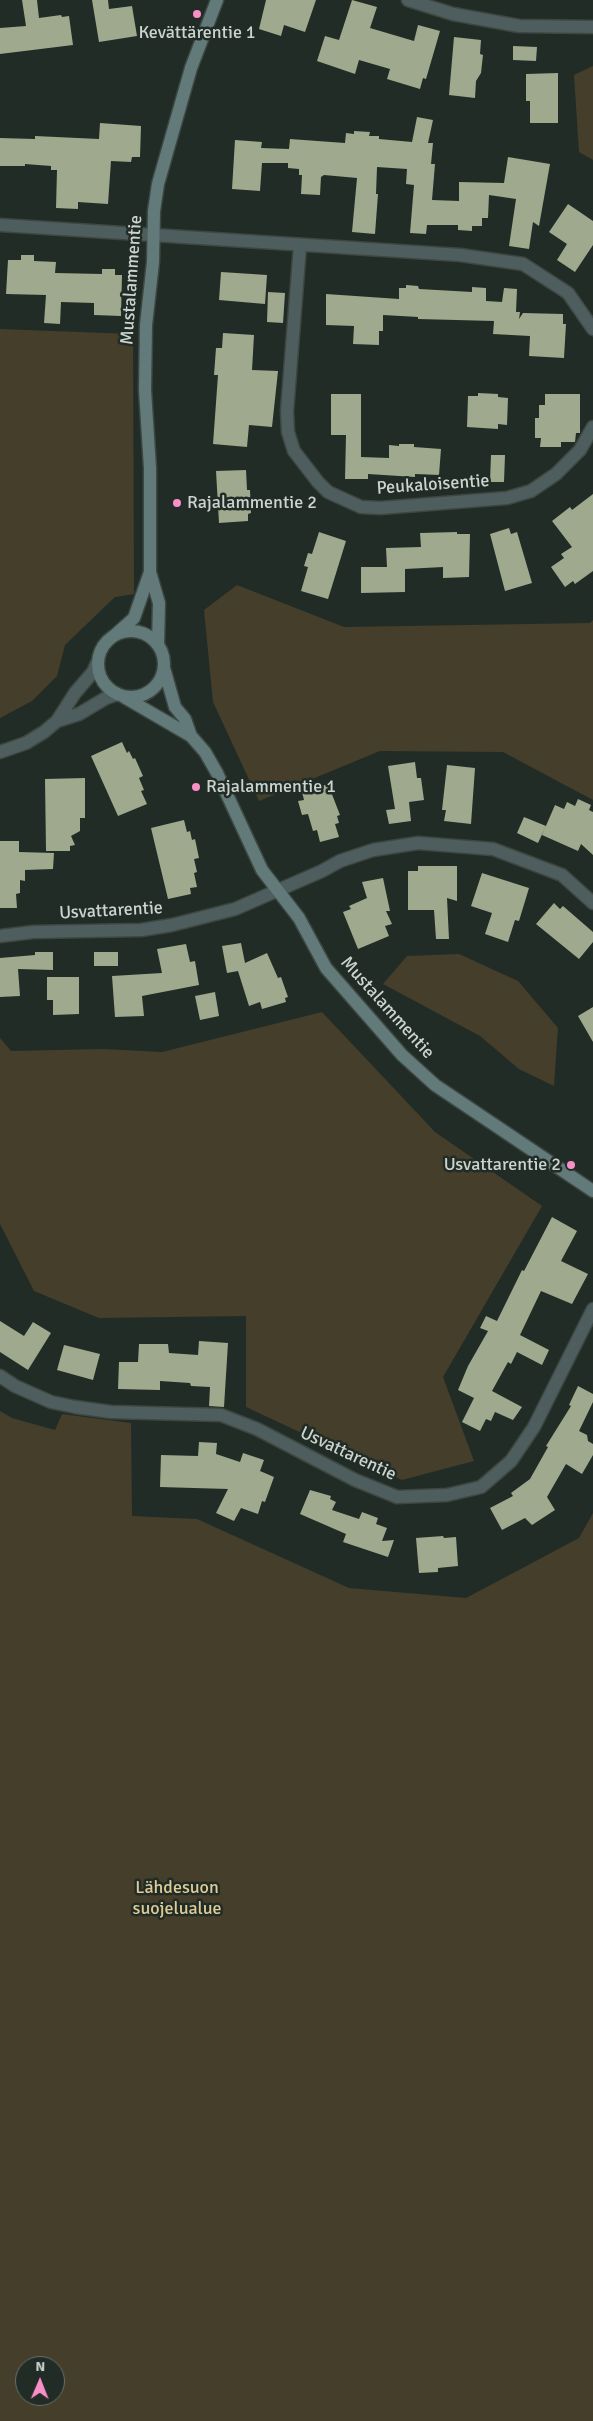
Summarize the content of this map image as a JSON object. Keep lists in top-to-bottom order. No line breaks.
{"streets":{"street":["Mustalammentie","Peukaloisentie","Usvattarentie"]},"crossings":[["Mustalammentie","Usvattarentie"]],"parks":["Lähdesuon suojelualue"],"places":["Kevättärentie 1","Rajalammentie 2","Rajalammentie 1","Usvattarentie 2"],"north":"top"}
